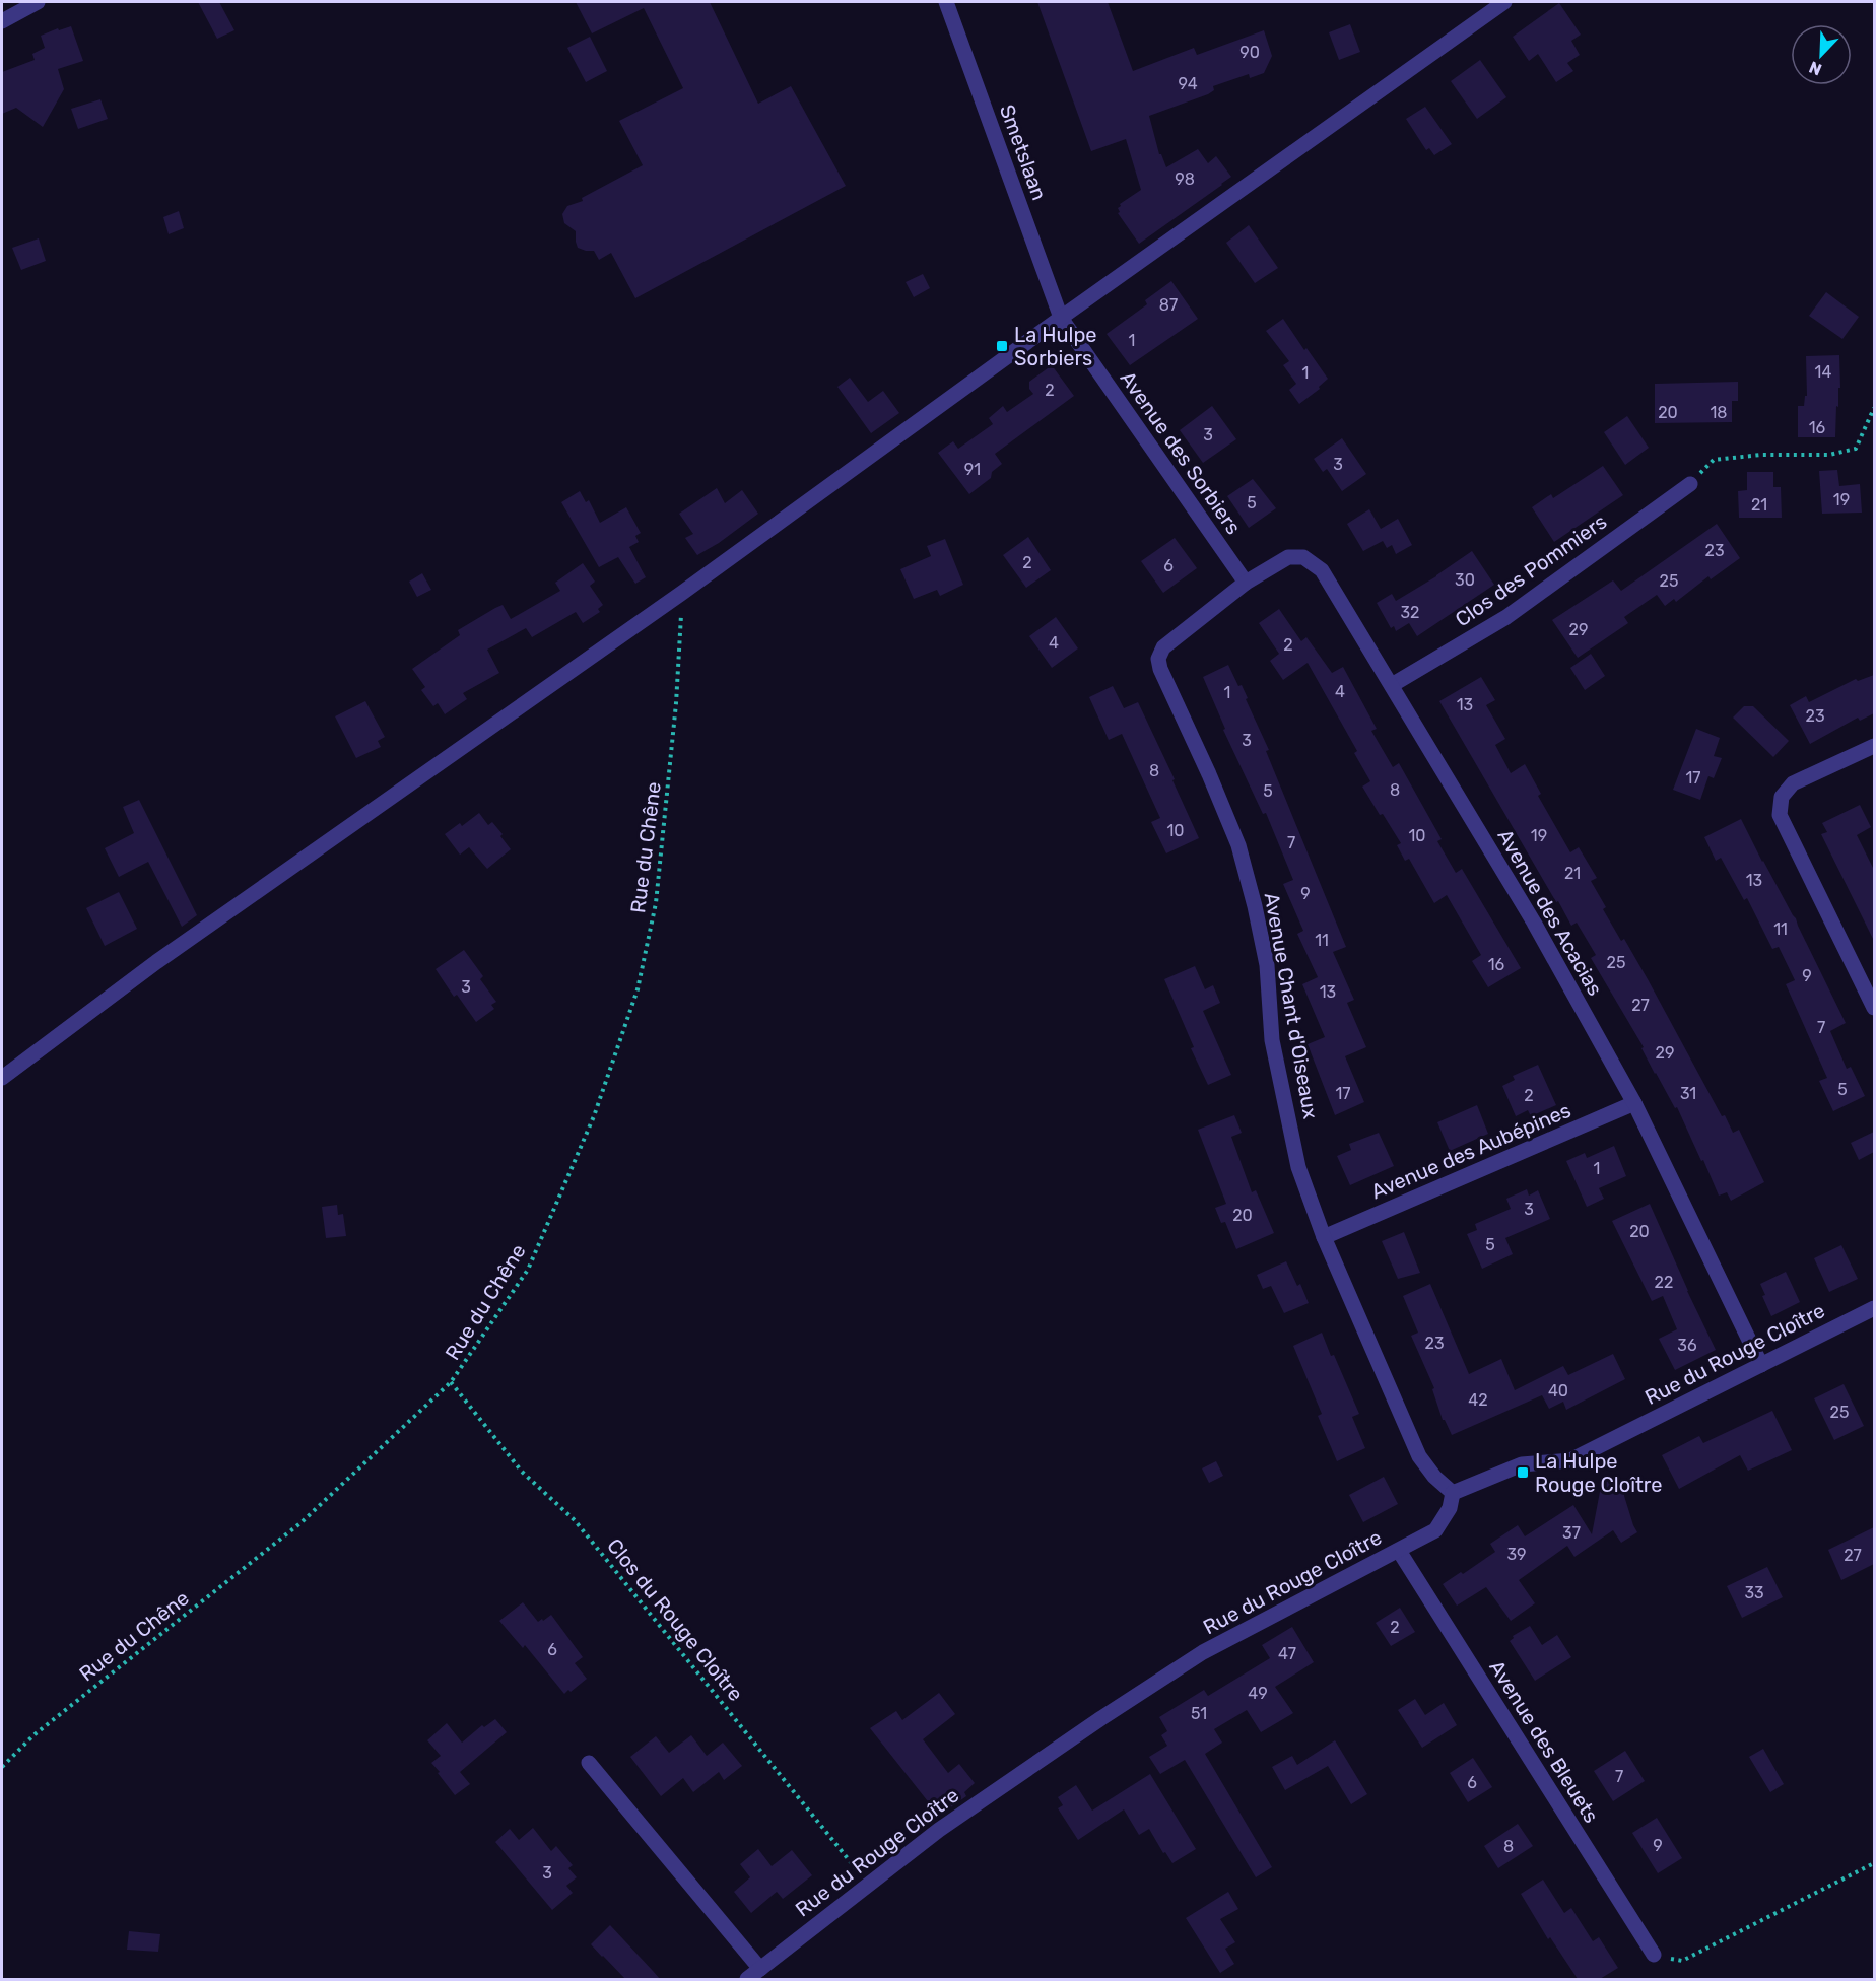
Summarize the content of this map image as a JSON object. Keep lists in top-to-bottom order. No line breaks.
{"streets":{"street":["Smetslaan","Avenue des Sorbiers","Clos des Pommiers","Avenue des Acacias","Avenue Chant d'Oiseaux","Avenue des Aubépines","Rue du Rouge Cloître","Avenue des Bleuets"],"path":["Rue du Chêne","Clos du Rouge Cloître"]},"crossings":[["Smetslaan","Avenue des Sorbiers"],["Avenue des Sorbiers","Avenue des Acacias"],["Avenue des Sorbiers","Avenue Chant d'Oiseaux"],["Clos des Pommiers","Avenue des Acacias"],["Rue du Chêne","Clos du Rouge Cloître"],["Avenue des Acacias","Avenue Chant d'Oiseaux"],["Avenue des Acacias","Avenue des Aubépines"],["Avenue des Acacias","Rue du Rouge Cloître"],["Avenue Chant d'Oiseaux","Avenue des Aubépines"],["Avenue Chant d'Oiseaux","Rue du Rouge Cloître"],["Rue du Rouge Cloître","Clos du Rouge Cloître"],["Rue du Rouge Cloître","Avenue des Bleuets"]],"places":{"transit":["La Hulpe Sorbiers","La Hulpe Rouge Cloître"]},"house_numbers":["90","94","98","87","1","14","1","2","20","18","16","3","3","91","19","5","21","23","2","6","30","25","32","29","4","2","4","1","13","23","3","8","17","8","5","10","10","19","7","21","13","9","11","11","25","16","9","3","13","27","7","29","5","17","31","2","1","3","20","20","5","22","23","36","40","42","25","37","39","27","33","2","6","47","49","51","7","6","9","8","3"],"north":"bottom left"}
